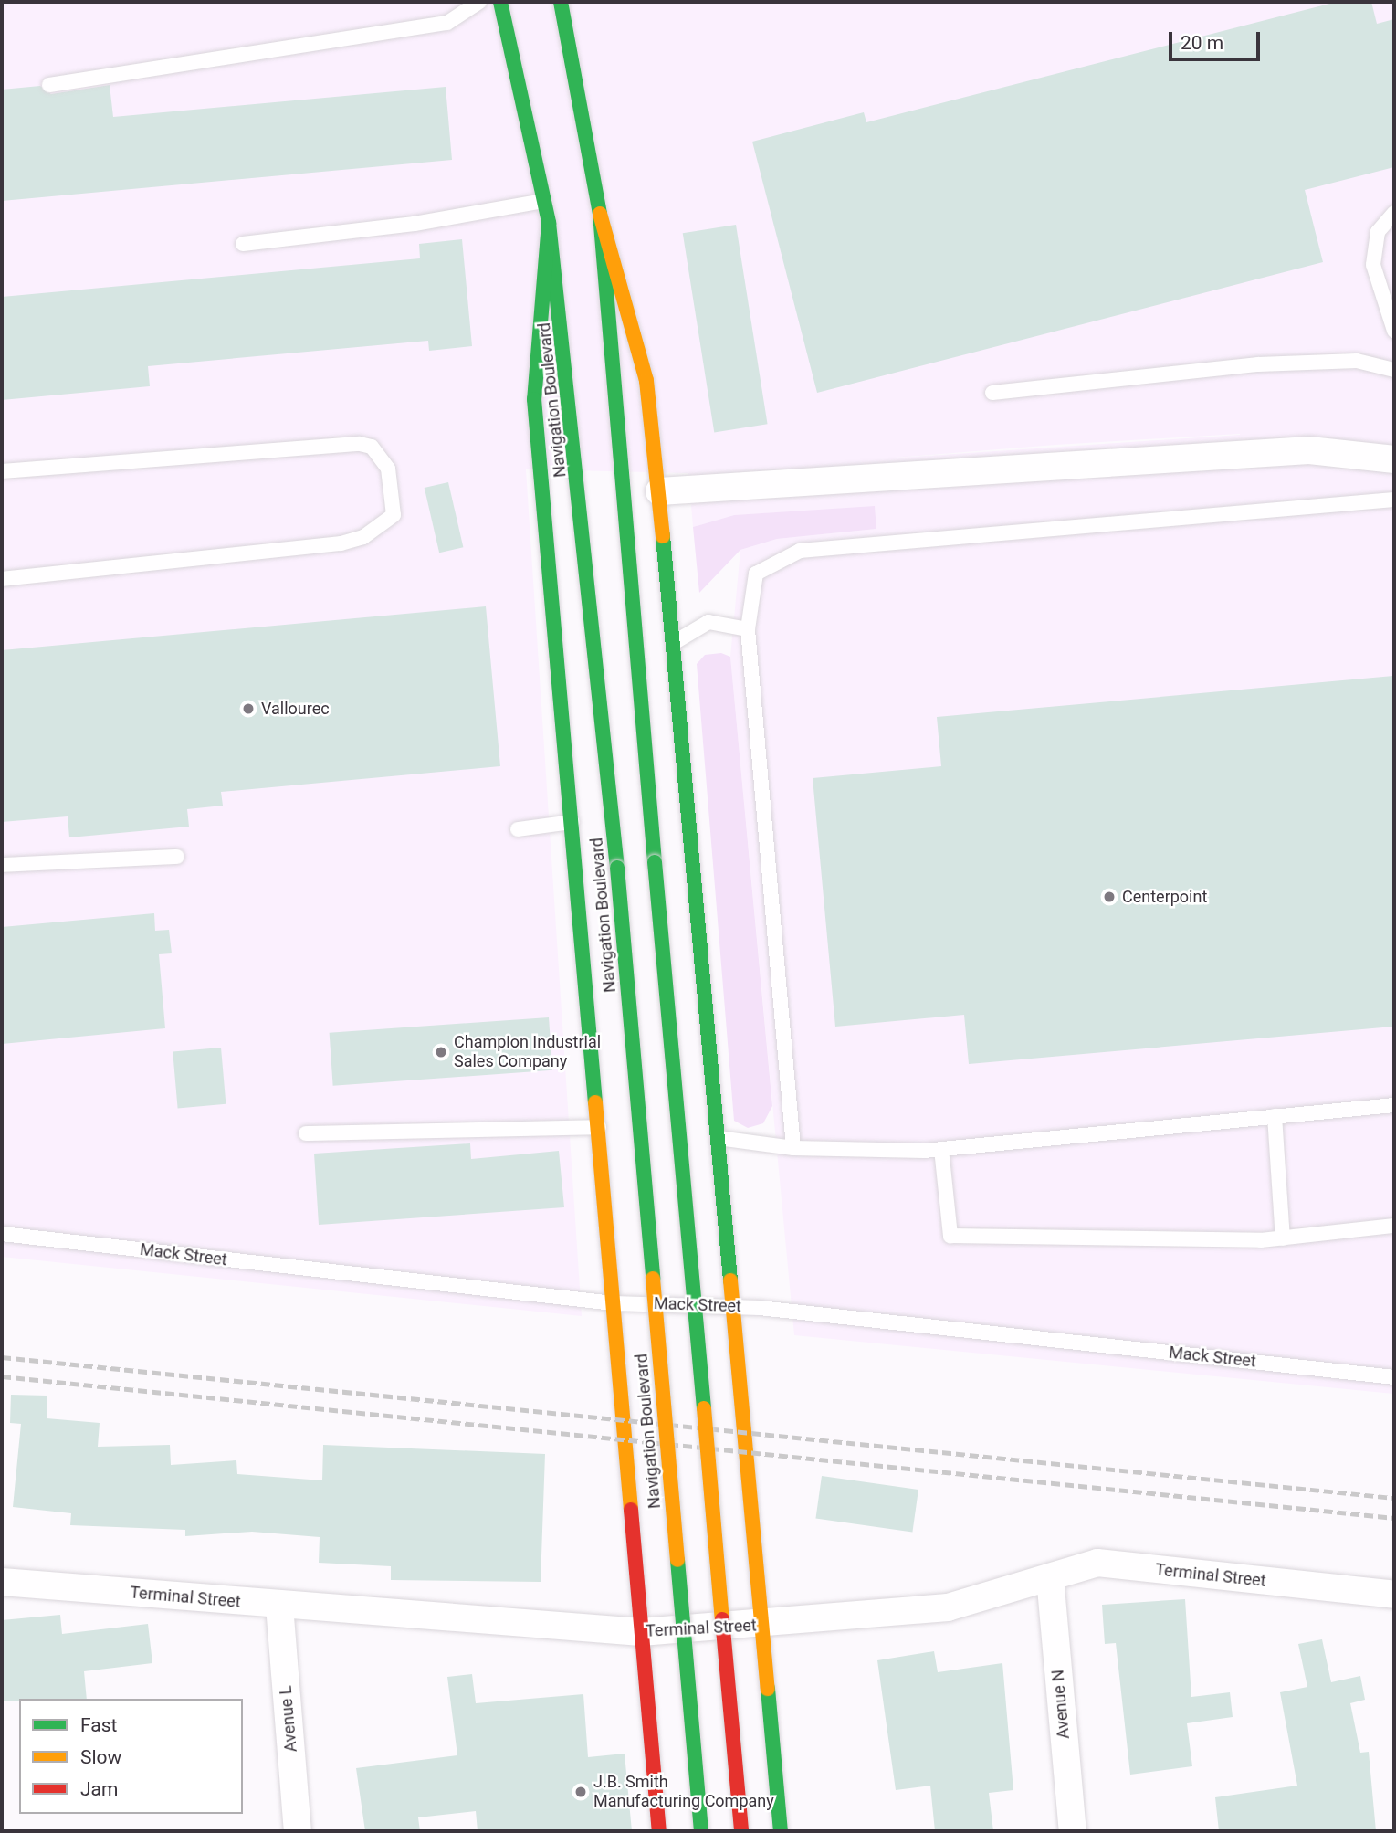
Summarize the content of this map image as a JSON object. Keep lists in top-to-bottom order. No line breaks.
{"streets":{"main road":["Navigation Boulevard"],"street":["Terminal Street","Avenue N","Avenue L"],"lane":["Mack Street"]},"crossings":[["Terminal Street","Avenue N"],["Terminal Street","Avenue L"]],"places":["Vallourec","Centerpoint","Champion Industrial Sales Company","J.B. Smith Manufacturing Company"],"legend":["Fast","Slow","Jam"],"scale_bar":"20 m"}
